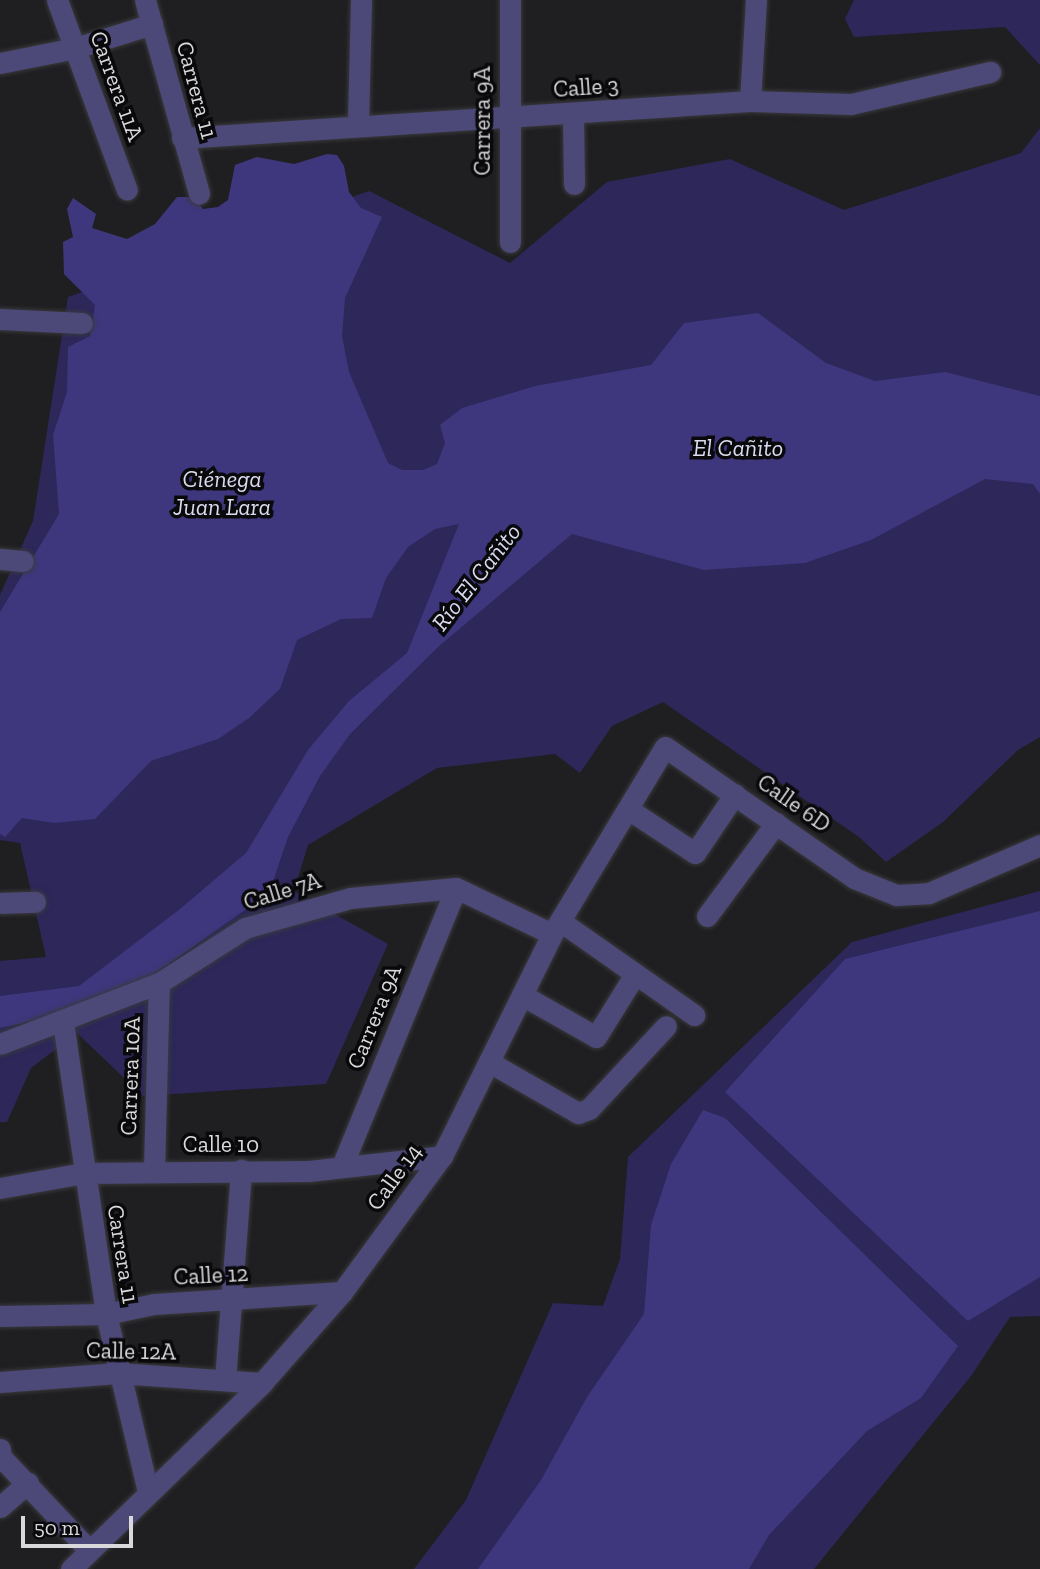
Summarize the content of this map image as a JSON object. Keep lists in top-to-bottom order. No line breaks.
{"streets":{"street":["Carrera 11A","Calle 3","Carrera 11","Carrera 9A","Calle 6D","Calle 7A","Carrera 10A","Calle 10","Calle 14","Calle 12","Calle 12A"]},"crossings":[["Calle 3","Carrera 11"],["Calle 3","Carrera 9A"],["Carrera 11","Calle 7A"],["Carrera 11","Calle 10"],["Carrera 11","Calle 14"],["Carrera 11","Calle 12"],["Carrera 11","Calle 12A"],["Carrera 9A","Calle 7A"],["Carrera 9A","Calle 10"],["Calle 6D","Calle 14"],["Calle 7A","Carrera 10A"],["Carrera 10A","Calle 10"],["Calle 10","Calle 14"],["Calle 14","Calle 12"],["Calle 14","Calle 12A"]],"water":["El Cañito","Ciénega Juan Lara","Río El Cañito"],"scale_bar":"50 m"}
